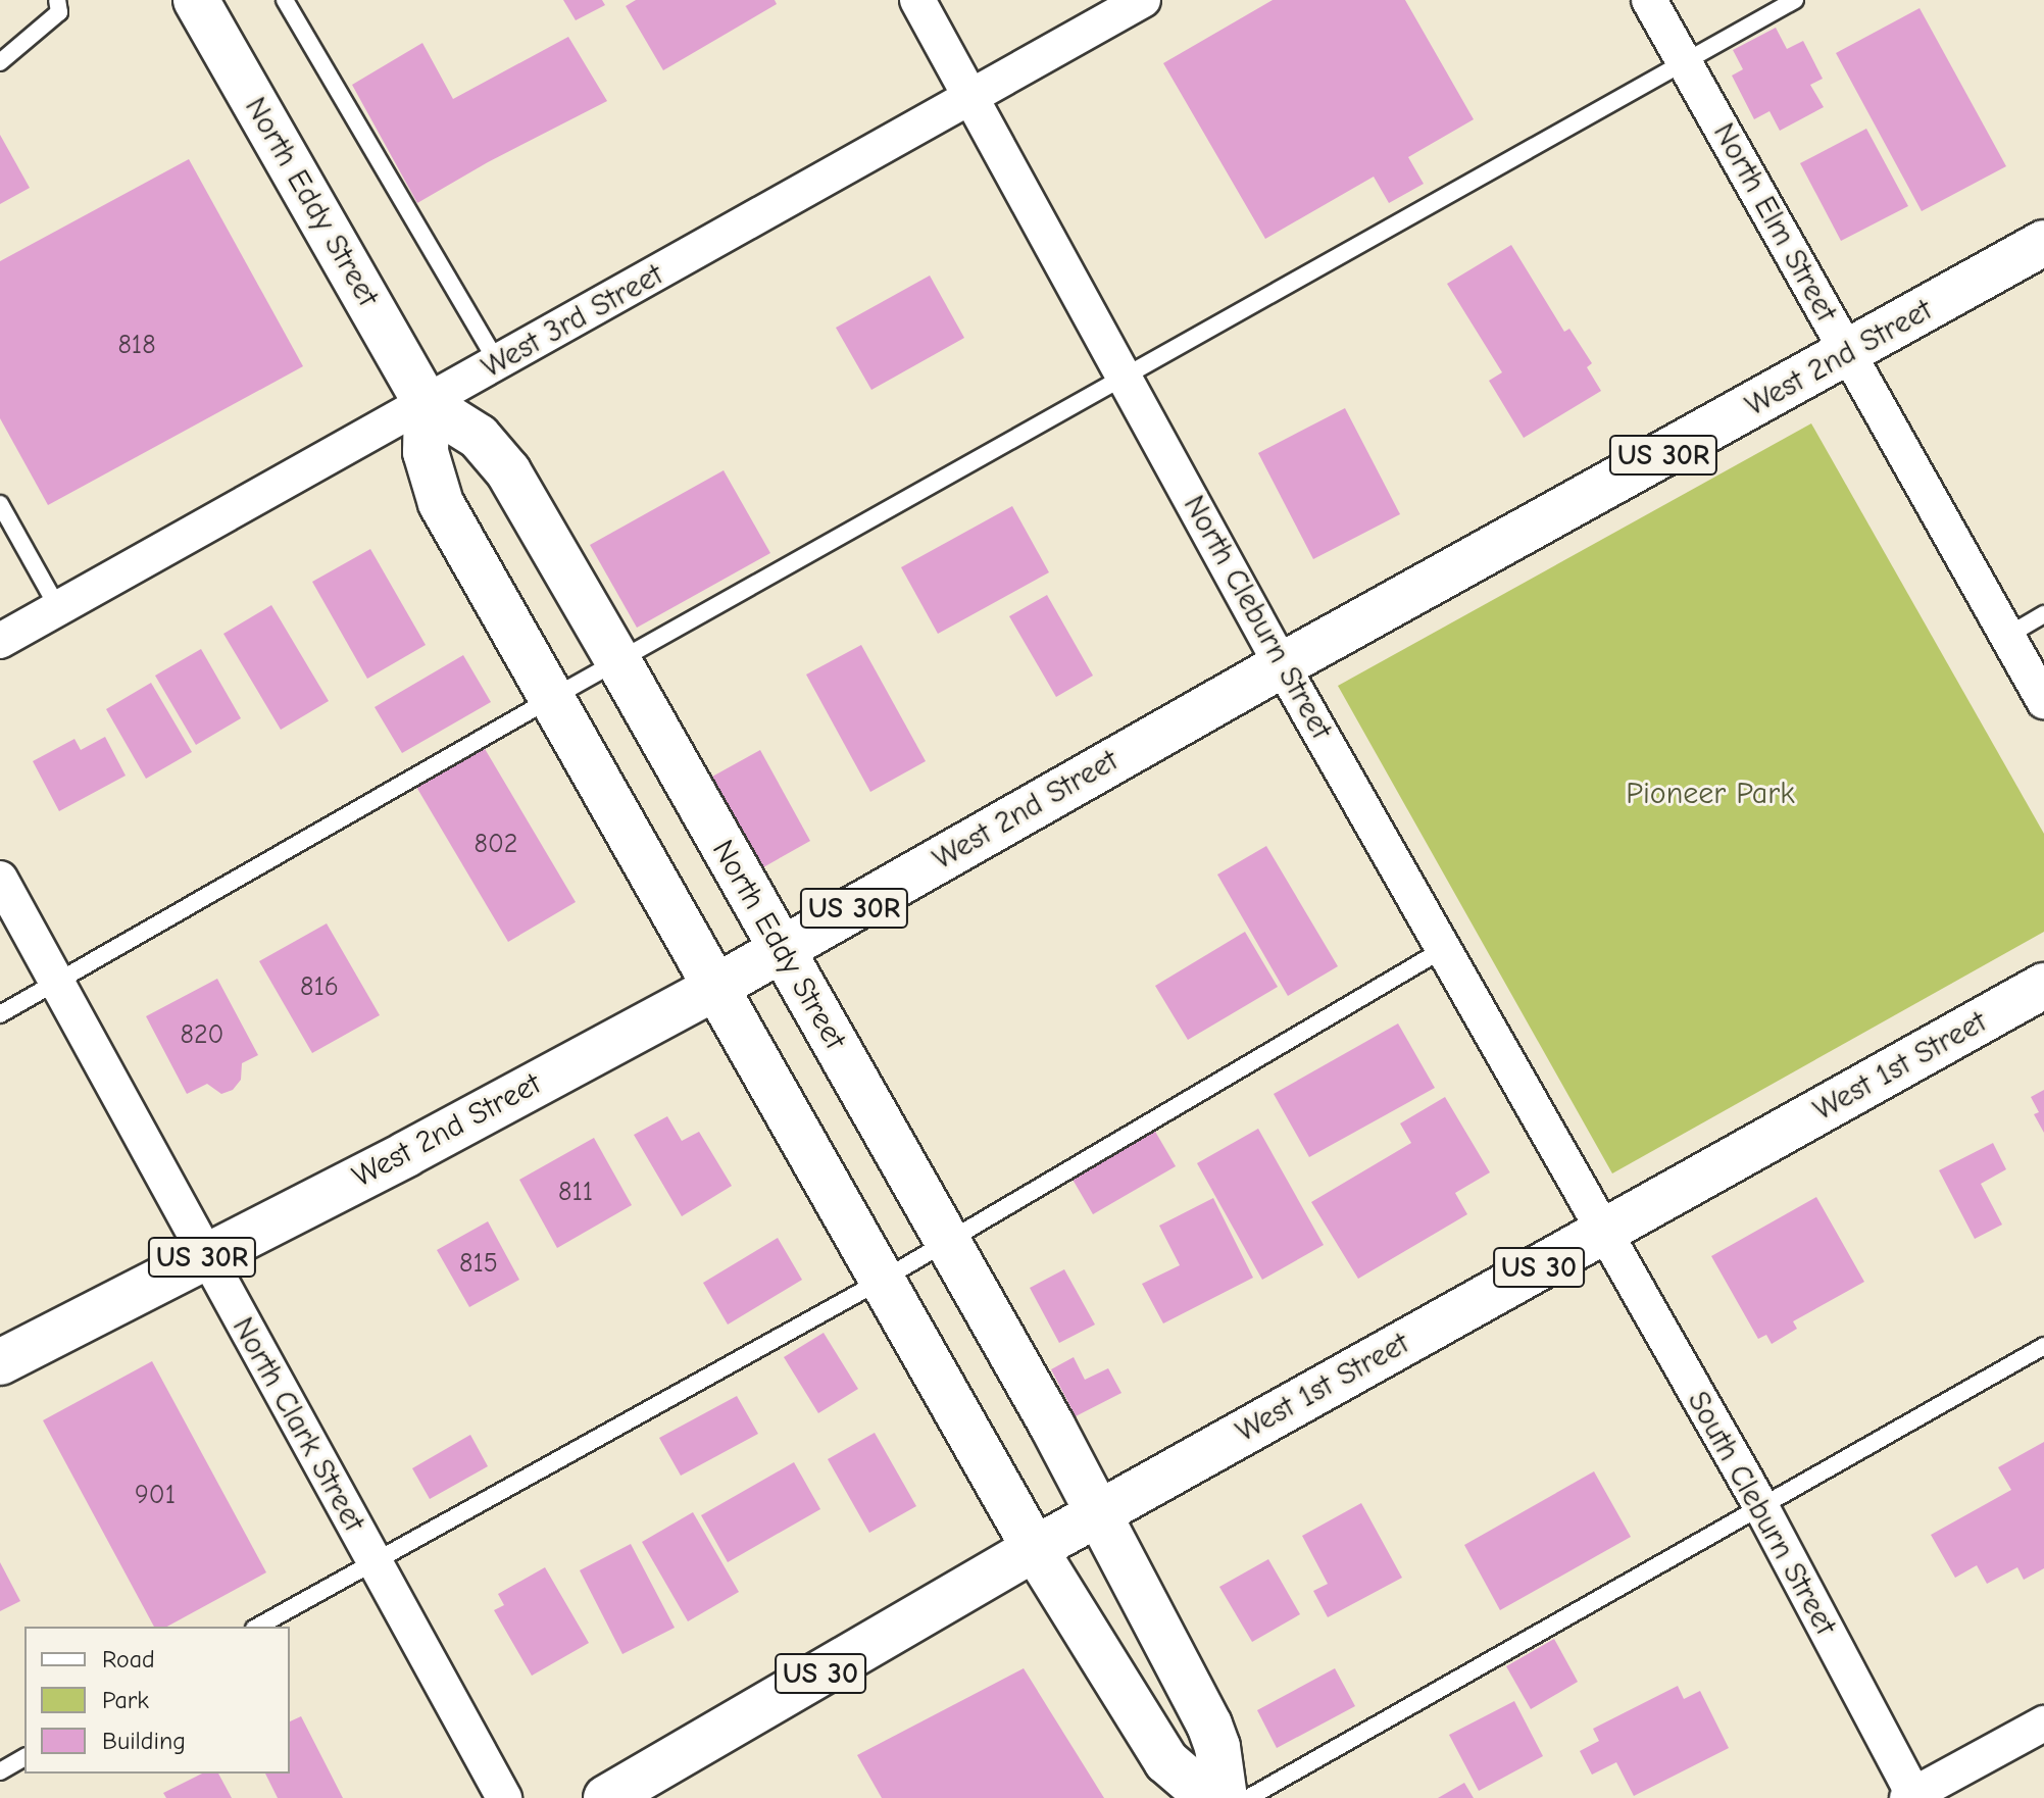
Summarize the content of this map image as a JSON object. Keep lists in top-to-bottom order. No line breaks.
{"streets":{"main road":["North Eddy Street","West 2nd Street","US 30R","West 1st Street","US 30"],"street":["North Elm Street","West 3rd Street","North Cleburn Street","North Clark Street","South Cleburn Street"]},"crossings":[["North Eddy Street","West 3rd Street"],["North Eddy Street","West 2nd Street"],["North Eddy Street","West 1st Street"],["North Elm Street","West 2nd Street"],["West 3rd Street","North Cleburn Street"],["West 2nd Street","North Cleburn Street"],["West 2nd Street","North Clark Street"],["North Cleburn Street","West 1st Street"],["North Cleburn Street","South Cleburn Street"],["West 1st Street","South Cleburn Street"]],"parks":["Pioneer Park"],"house_numbers":["818","802","816","820","811","815","901"],"legend":["Road","Park","Building"]}
